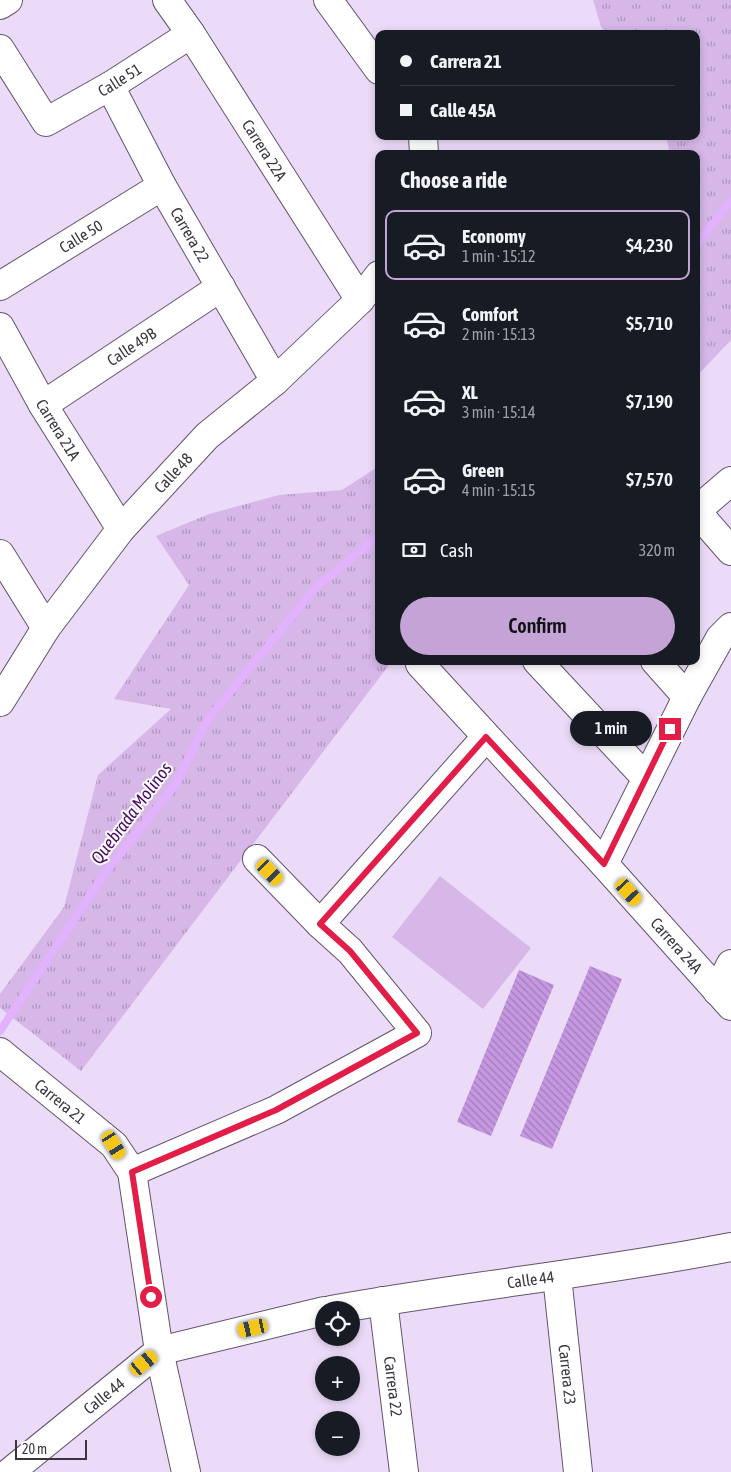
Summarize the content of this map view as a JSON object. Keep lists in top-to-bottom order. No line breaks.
{"streets":{"street":["Calle 51","Carrera 22A","Carrera 22","Calle 50","Calle 49B","Carrera 21A","Calle 48","Carrera 24A","Carrera 21","Calle 44","Carrera 23"]},"crossings":[["Calle 51","Carrera 22A"],["Calle 51","Carrera 22"],["Carrera 22A","Calle 48"],["Carrera 22","Calle 50"],["Carrera 22","Calle 49B"],["Carrera 22","Calle 48"],["Carrera 22","Calle 44"],["Calle 49B","Carrera 21A"],["Carrera 21A","Calle 48"],["Carrera 21","Calle 44"],["Calle 44","Carrera 23"]],"water":["Quebrada Molinos"],"scale_bar":"20 m","page":{"banner":["Carrera 21","Calle 45A"],"heading":"Choose a ride","list":[{"name":"Economy","note":"1 min · 15:12","value":"$4,230"},{"name":"Comfort","note":"2 min · 15:13","value":"$5,710"},{"name":"XL","note":"3 min · 15:14","value":"$7,190"},{"name":"Green","note":"4 min · 15:15","value":"$7,570"}],"pay":["Cash","320 m"],"buttons":"Confirm","bubble":"1 min","map_buttons":["+","−"],"scale":"20 m"}}
